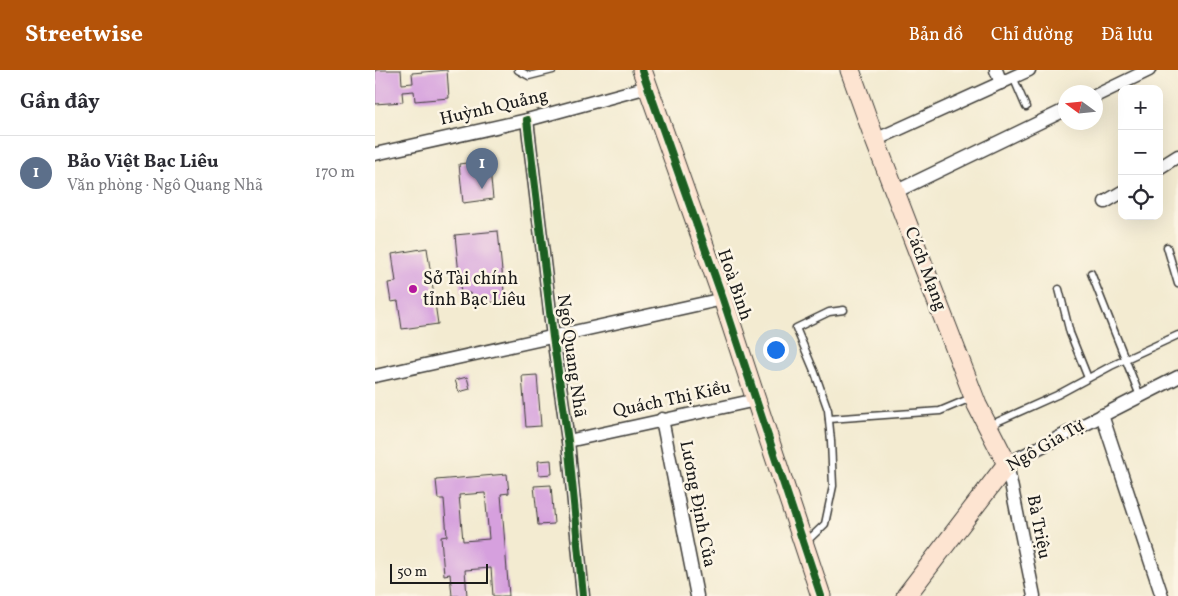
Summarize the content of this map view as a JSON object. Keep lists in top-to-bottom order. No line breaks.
{"streets":{"main road":["Cách Mạng","Hoà Bình","Ngô Gia Tự"],"street":["Huỳnh Quảng","Ngô Quang Nhã","Quách Thị Kiều","Lương Định Của","Bà Triệu"]},"crossings":[["Huỳnh Quảng","Hoà Bình"],["Huỳnh Quảng","Ngô Quang Nhã"],["Cách Mạng","Ngô Gia Tự"],["Cách Mạng","Bà Triệu"],["Hoà Bình","Quách Thị Kiều"],["Ngô Quang Nhã","Quách Thị Kiều"],["Quách Thị Kiều","Lương Định Của"],["Ngô Gia Tự","Bà Triệu"]],"places":["Sở Tài chính tỉnh Bạc Liêu"],"scale_bar":"50 m","north":"left","page":{"header":"Streetwise","nav":["Bản đồ","Chỉ đường","Đã lưu"],"heading":"Gần đây","map_buttons":["+","−"],"list":[{"mark":"1","name":"Bảo Việt Bạc Liêu","note":"Văn phòng · Ngô Quang Nhã","value":"170 m"}],"pins":"1","scale":"50 m"}}
